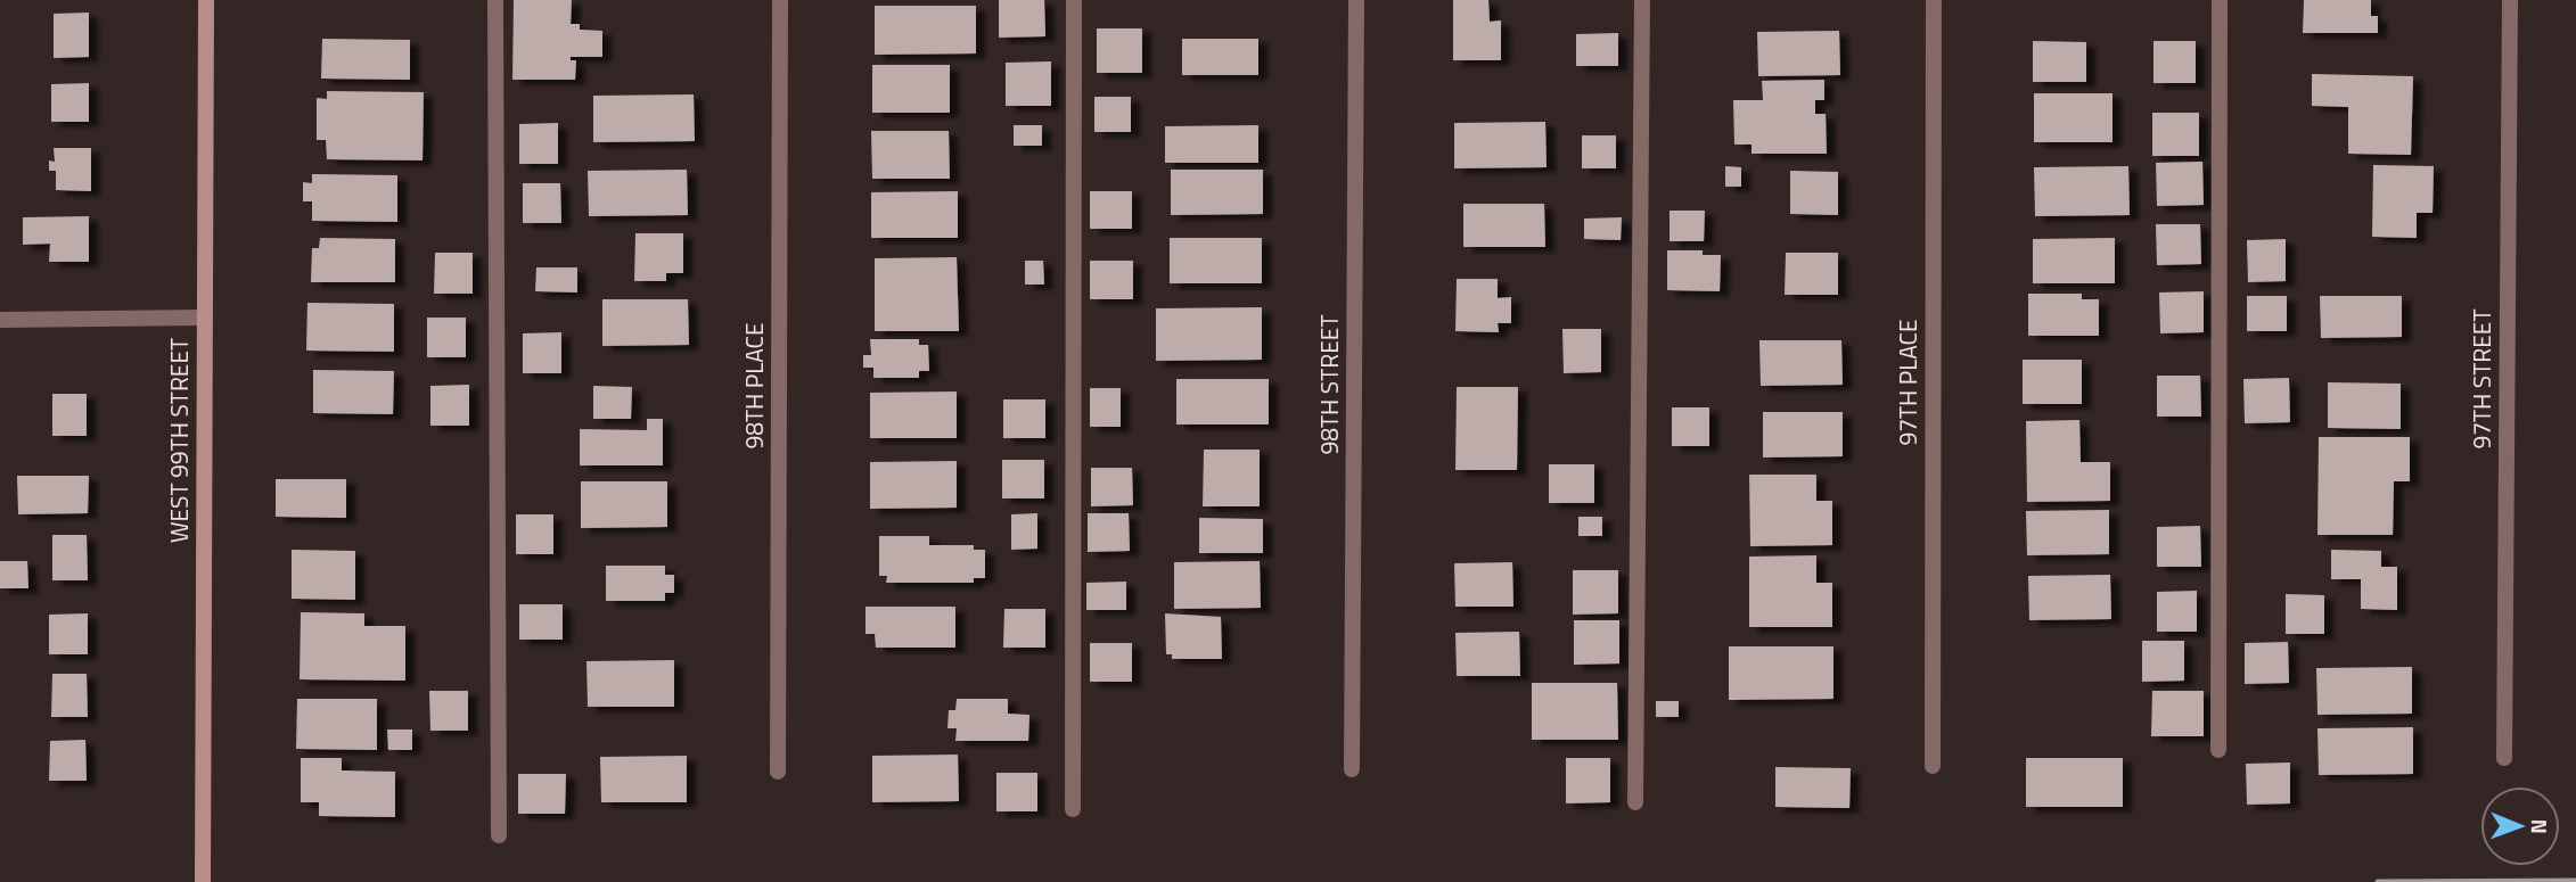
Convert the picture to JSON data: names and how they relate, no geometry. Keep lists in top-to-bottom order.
{
  "streets": {
    "street": [
      "97TH STREET",
      "97TH PLACE",
      "98TH STREET",
      "98TH PLACE",
      "WEST 99TH STREET"
    ]
  },
  "north": "right"
}
